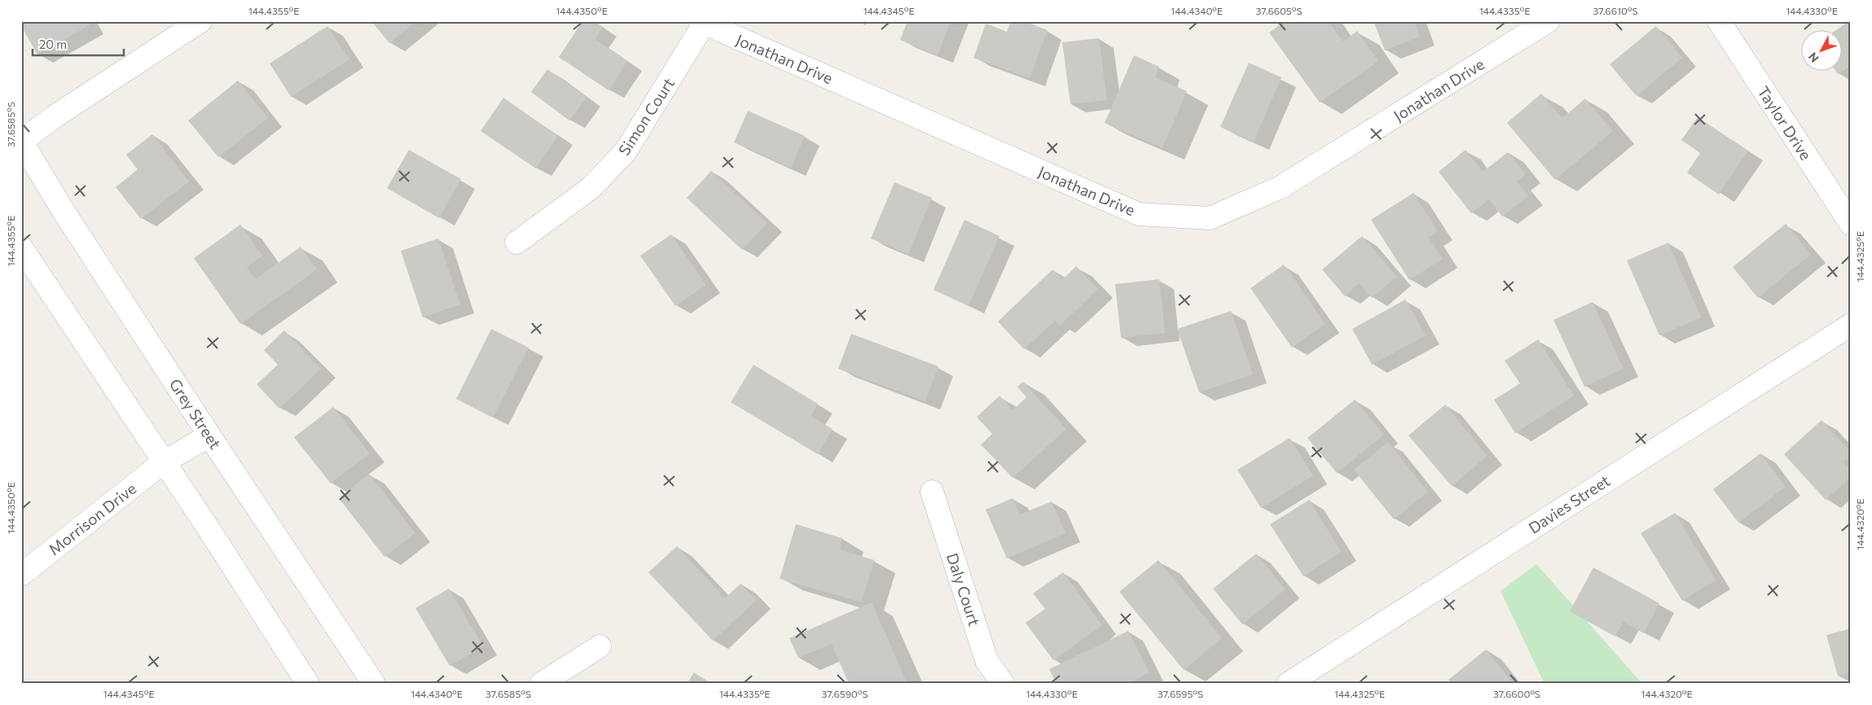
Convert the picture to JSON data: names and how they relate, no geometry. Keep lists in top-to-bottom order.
{
  "streets": {
    "street": [
      "Jonathan Drive",
      "Simon Court",
      "Taylor Drive",
      "Grey Street",
      "Davies Street",
      "Morrison Drive",
      "Daly Court"
    ]
  },
  "crossings": [
    ["Jonathan Drive", "Simon Court"],
    ["Grey Street", "Morrison Drive"]
  ],
  "scale_bar": "20 m",
  "north": "bottom left",
  "coordinates": [
    "144.4355°E",
    "144.4350°E",
    "144.4345°E",
    "144.4340°E",
    "37.6605°S",
    "144.4335°E",
    "37.6610°S",
    "144.4330°E",
    "37.6585°S",
    "144.4325°E",
    "144.4320°E",
    "37.6590°S",
    "37.6595°S",
    "37.6600°S"
  ]
}
